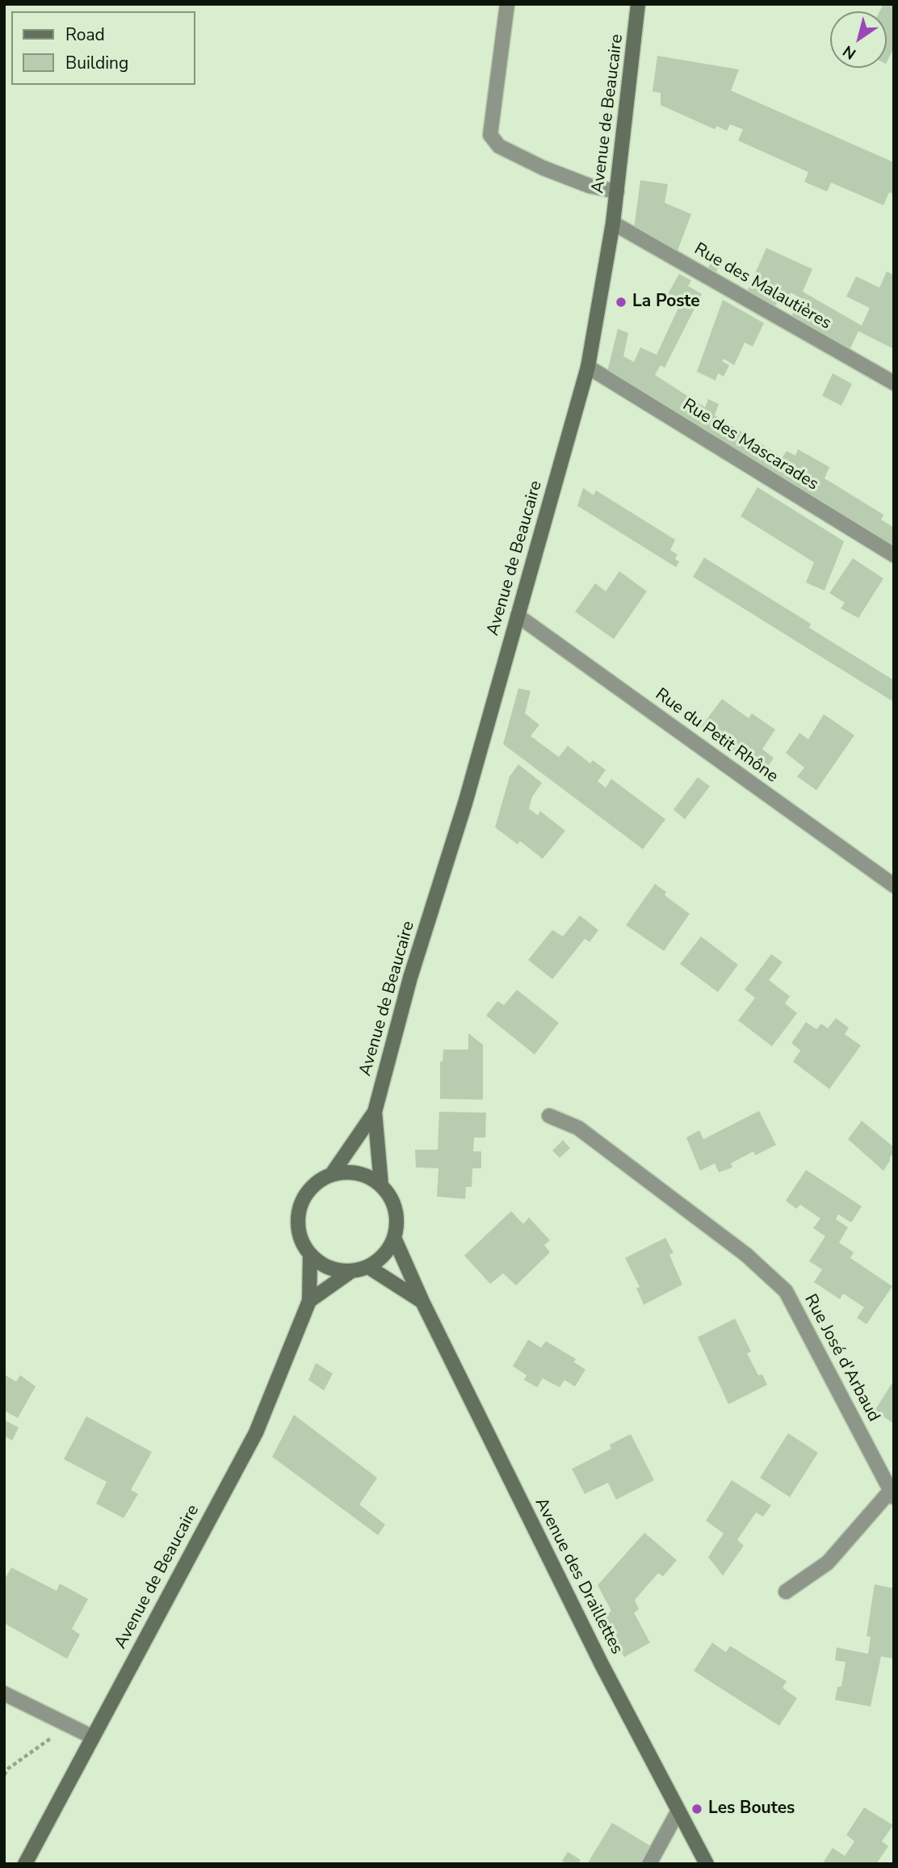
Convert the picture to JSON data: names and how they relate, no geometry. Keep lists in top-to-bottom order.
{
  "streets": {
    "street": [
      "Avenue de Beaucaire",
      "Rue des Malautières",
      "Rue des Mascarades",
      "Rue du Petit Rhône",
      "Rue José d'Arbaud",
      "Avenue des Draillettes"
    ]
  },
  "crossings": [
    ["Avenue de Beaucaire", "Rue des Malautières"],
    ["Avenue de Beaucaire", "Rue des Mascarades"],
    ["Avenue de Beaucaire", "Rue du Petit Rhône"],
    ["Avenue de Beaucaire", "Avenue des Draillettes"]
  ],
  "places": ["La Poste", "Les Boutes"],
  "legend": ["Road", "Building"],
  "north": "bottom left"
}
